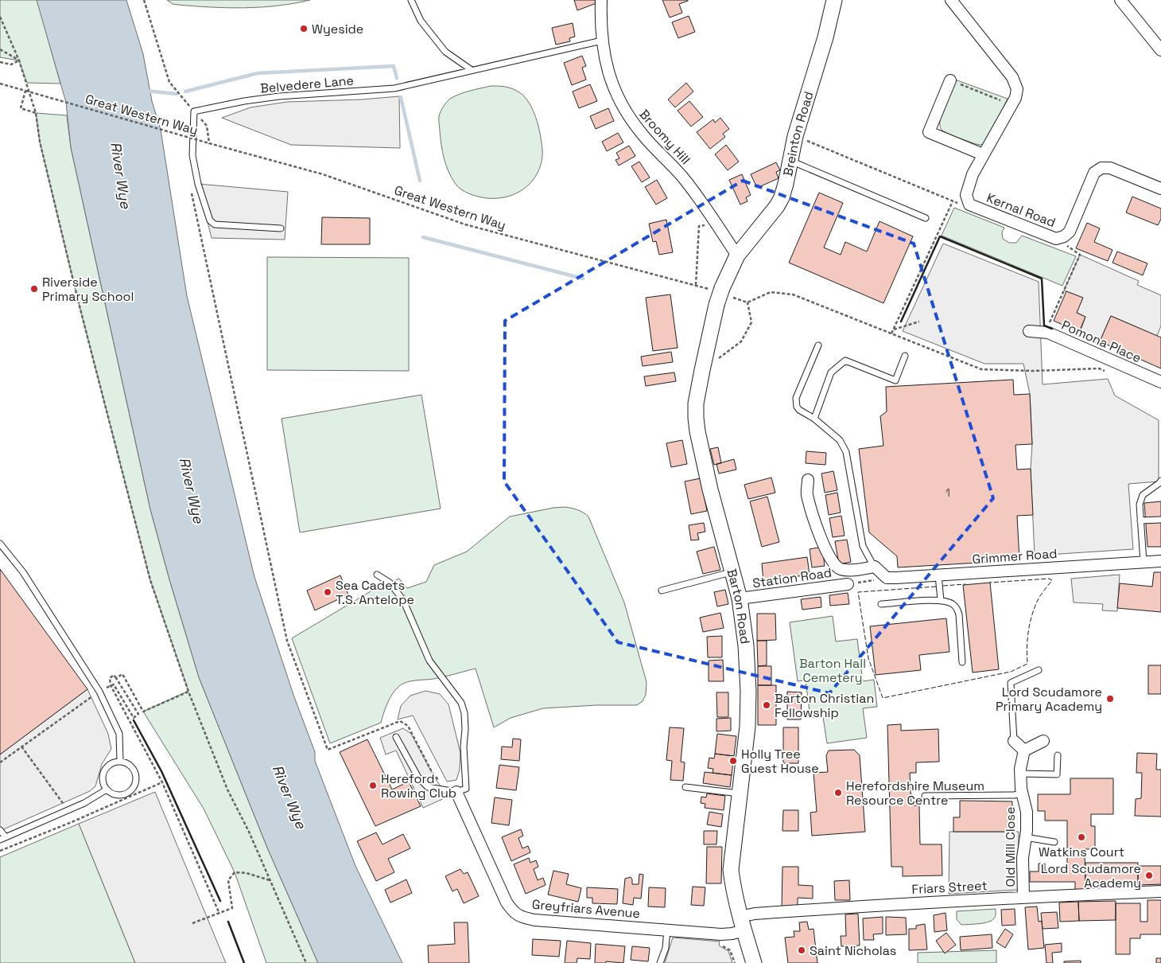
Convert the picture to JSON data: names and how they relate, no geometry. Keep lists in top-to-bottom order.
{
  "streets": {
    "street": [
      "Breinton Road",
      "Broomy Hill",
      "Kernal Road",
      "Pomona Place",
      "Grimmer Road",
      "Station Road",
      "Barton Road",
      "Old Mill Close",
      "Friars Street",
      "Greyfriars Avenue"
    ],
    "lane": ["Belvedere Lane"],
    "path": ["Great Western Way"]
  },
  "crossings": [
    ["Belvedere Lane", "Broomy Hill"],
    ["Great Western Way", "Barton Road"],
    ["Breinton Road", "Broomy Hill"],
    ["Breinton Road", "Barton Road"],
    ["Broomy Hill", "Barton Road"],
    ["Station Road", "Barton Road"],
    ["Barton Road", "Friars Street"],
    ["Barton Road", "Greyfriars Avenue"],
    ["Old Mill Close", "Friars Street"],
    ["Friars Street", "Greyfriars Avenue"]
  ],
  "water": ["River Wye"],
  "parks": ["Barton Hall Cemetery"],
  "places": [
    "Wyeside",
    "Riverside Primary School",
    "Sea Cadets T.S. Antelope",
    "Lord Scudamore Primary Academy",
    "Barton Christian Fellowship",
    "Holly Tree Guest House",
    "Hereford Rowing Club",
    "Herefordshire Museum Resource Centre",
    "Watkins Court",
    "Lord Scudamore Academy",
    "Saint Nicholas"
  ],
  "house_numbers": ["1"]
}
